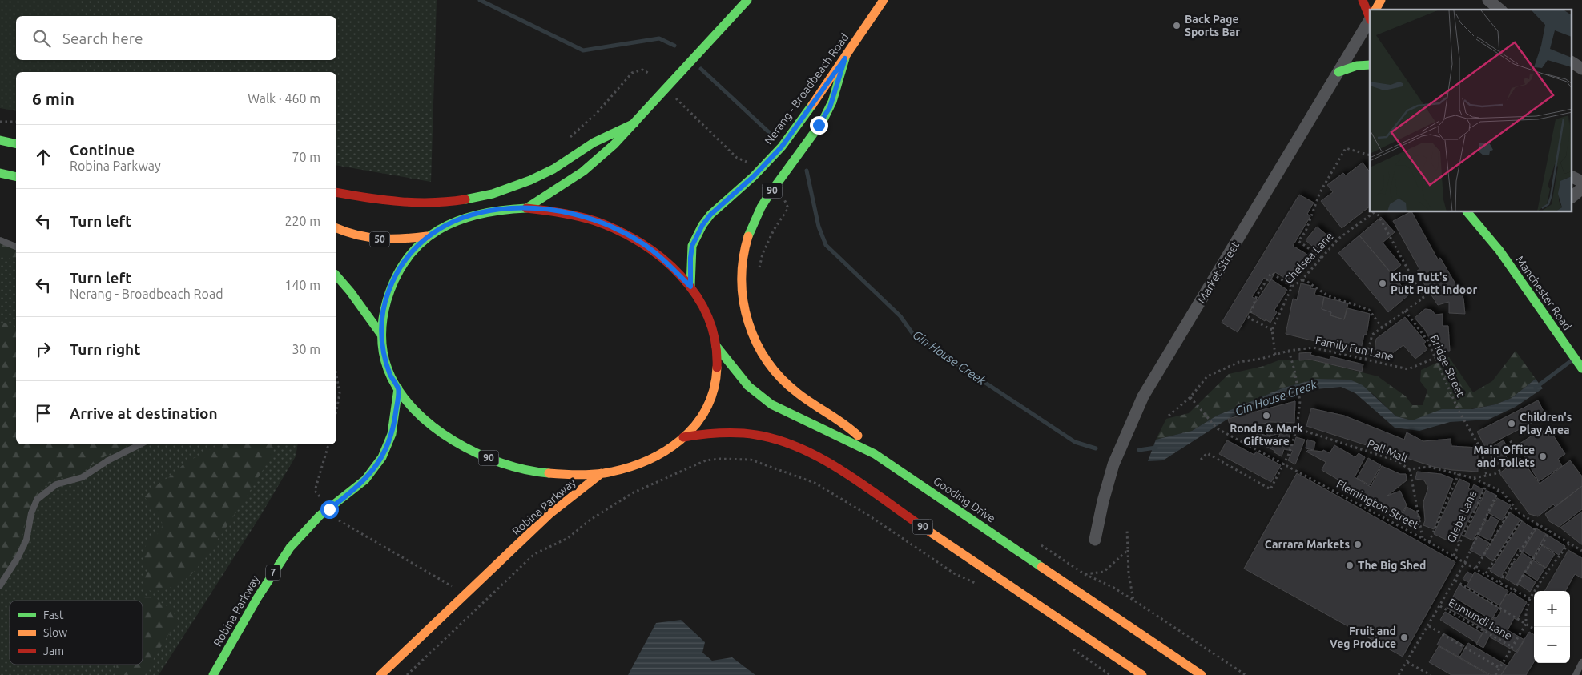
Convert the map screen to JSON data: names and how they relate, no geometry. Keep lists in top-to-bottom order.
{
  "streets": {
    "main road": [
      "Nerang - Broadbeach Road",
      "90",
      "50",
      "Manchester Road",
      "Gooding Drive",
      "Robina Parkway",
      "7"
    ],
    "street": ["Market Street"],
    "path": [
      "Chelsea Lane",
      "Family Fun Lane",
      "Bridge Street",
      "Pall Mall",
      "Flemington Street",
      "Glebe Lane",
      "Eumundi Lane"
    ]
  },
  "crossings": [
    ["Nerang - Broadbeach Road", "90"],
    ["90", "50"],
    ["90", "Gooding Drive"],
    ["90", "Robina Parkway"],
    ["Family Fun Lane", "Bridge Street"],
    ["Family Fun Lane", "Flemington Street"],
    ["Pall Mall", "Glebe Lane"],
    ["Flemington Street", "Glebe Lane"]
  ],
  "water": ["Gin House Creek"],
  "places": [
    "Back Page Sports Bar",
    "King Tutt's Putt Putt Indoor",
    "Ronda & Mark Giftware",
    "Children's Play Area",
    "Main Office and Toilets",
    "Carrara Markets",
    "The Big Shed",
    "Fruit and Veg Produce"
  ],
  "legend": ["Fast", "Slow", "Jam"],
  "page": {
    "search": "Search here",
    "heading": ["6 min", "Walk · 460 m"],
    "list": [
      ["Continue", "Robina Parkway", "70 m"],
      ["Turn left", "220 m"],
      ["Turn left", "Nerang - Broadbeach Road", "140 m"],
      ["Turn right", "30 m"],
      "Arrive at destination"
    ],
    "map_buttons": ["+", "−"]
  }
}
